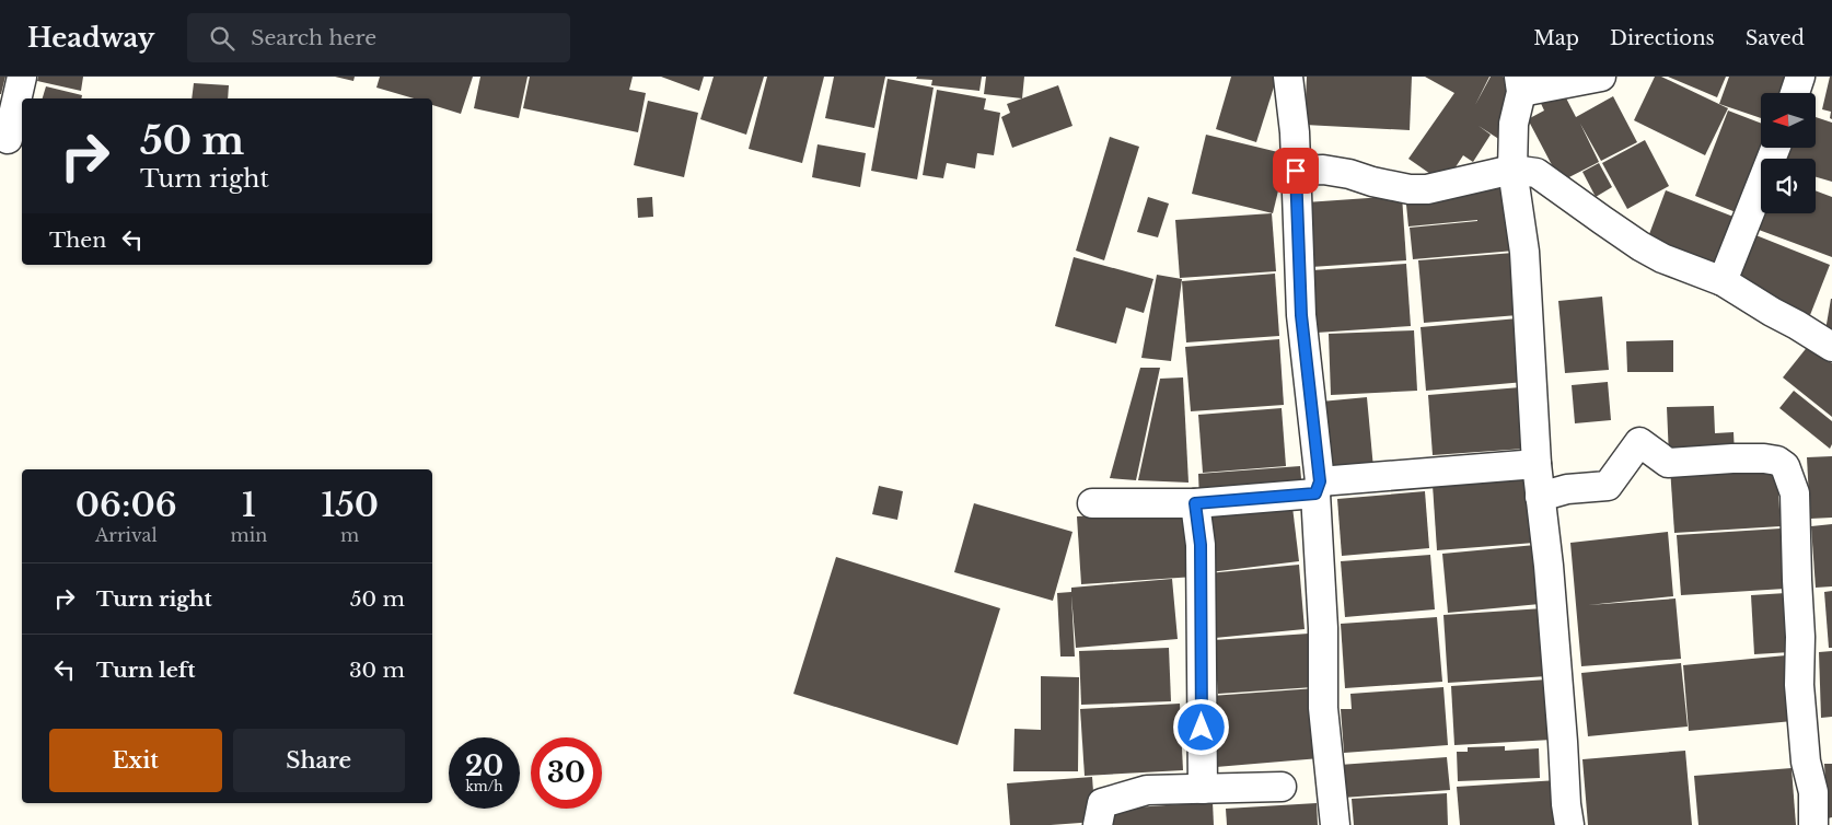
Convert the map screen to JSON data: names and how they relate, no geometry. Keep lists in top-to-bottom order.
{
  "north": "left",
  "page": {
    "header": "Headway",
    "search": "Search here",
    "nav": ["Map", "Directions", "Saved"],
    "turn": ["50 m", "Turn right"],
    "then": "Then",
    "eta": [
      "06:06",
      "Arrival",
      "1",
      "min",
      "150",
      "m"
    ],
    "list": [
      {
        "name": "Turn right",
        "value": "50 m"
      },
      {
        "name": "Turn left",
        "value": "30 m"
      }
    ],
    "buttons": ["Exit", "Share"],
    "speed": "20 km/h",
    "limit": "30"
  }
}
